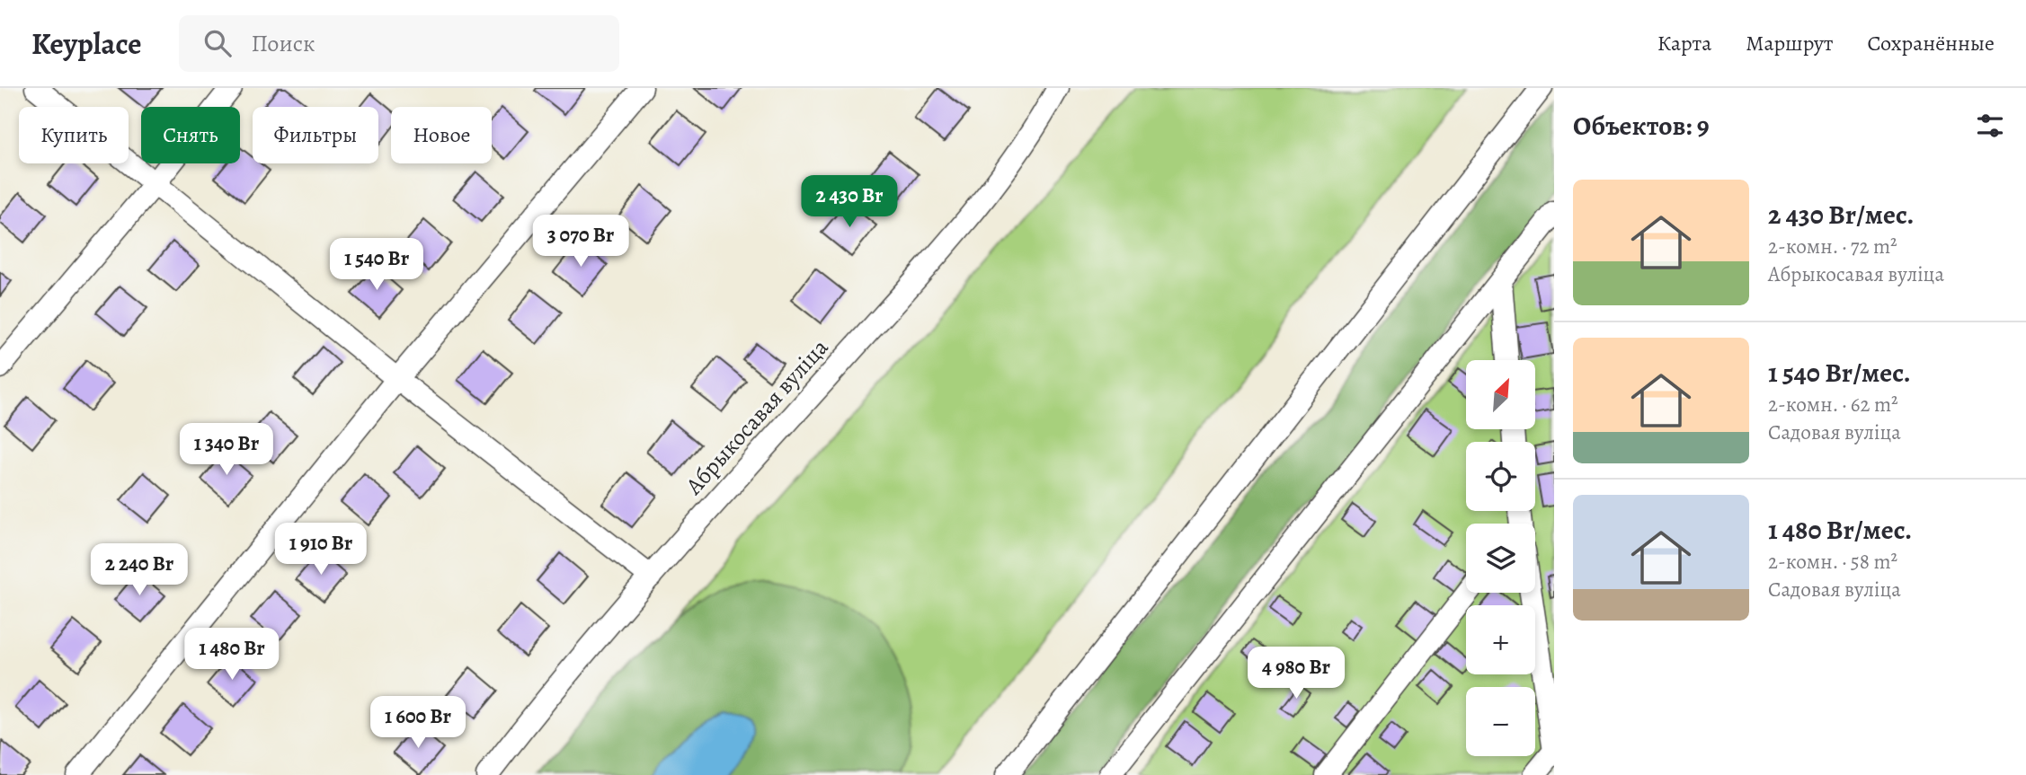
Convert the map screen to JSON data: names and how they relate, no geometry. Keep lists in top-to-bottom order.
{
  "streets": {
    "street": ["Абрыкосавая вуліца"]
  },
  "north": "top right",
  "page": {
    "header": "Keyplace",
    "search": "Поиск",
    "nav": ["Карта", "Маршрут", "Сохранённые"],
    "heading": "Объектов: 9",
    "chip": [
      "Купить",
      "Снять",
      "Фильтры",
      "Новое"
    ],
    "list": [
      {
        "name": "2 430 Br/мес.",
        "note": "2-комн. · 72 m² · Абрыкосавая вуліца"
      },
      {
        "name": "1 540 Br/мес.",
        "note": "2-комн. · 62 m² · Садовая вуліца"
      },
      {
        "name": "1 480 Br/мес.",
        "note": "2-комн. · 58 m² · Садовая вуліца"
      }
    ],
    "price": [
      "2 430 Br",
      "3 070 Br",
      "1 540 Br",
      "1 340 Br",
      "1 910 Br",
      "2 240 Br",
      "1 480 Br",
      "4 980 Br",
      "1 600 Br"
    ],
    "map_buttons": ["+", "−"]
  }
}
